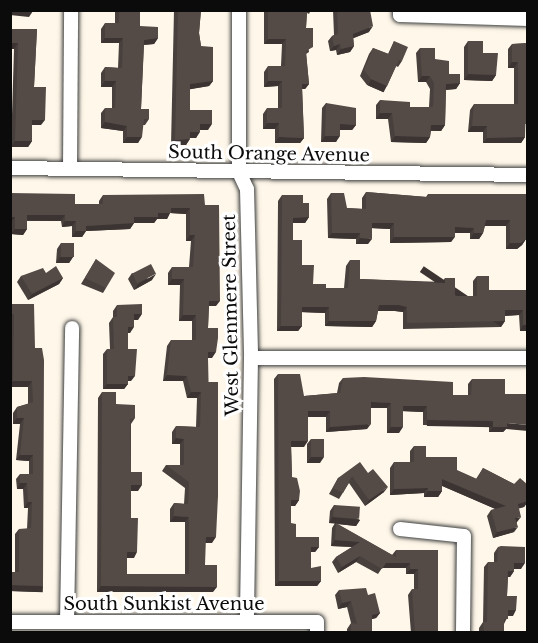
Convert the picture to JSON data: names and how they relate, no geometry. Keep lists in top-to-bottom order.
{
  "streets": {
    "street": ["South Orange Avenue", "West Glenmere Street", "South Sunkist Avenue"]
  },
  "crossings": [
    ["South Orange Avenue", "West Glenmere Street"],
    ["West Glenmere Street", "South Sunkist Avenue"]
  ]
}
